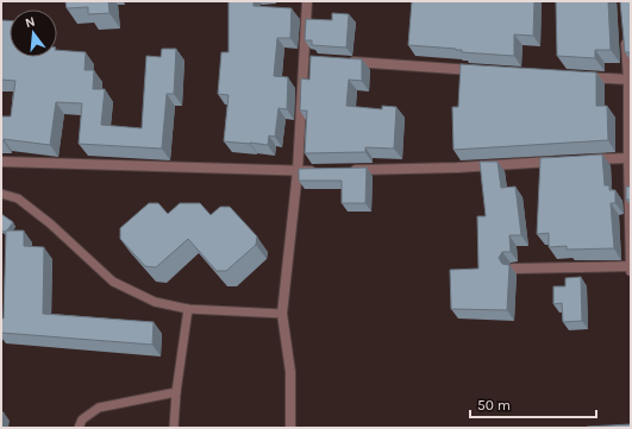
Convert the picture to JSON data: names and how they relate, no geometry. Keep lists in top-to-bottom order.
{
  "scale_bar": "50 m",
  "north": "top"
}
